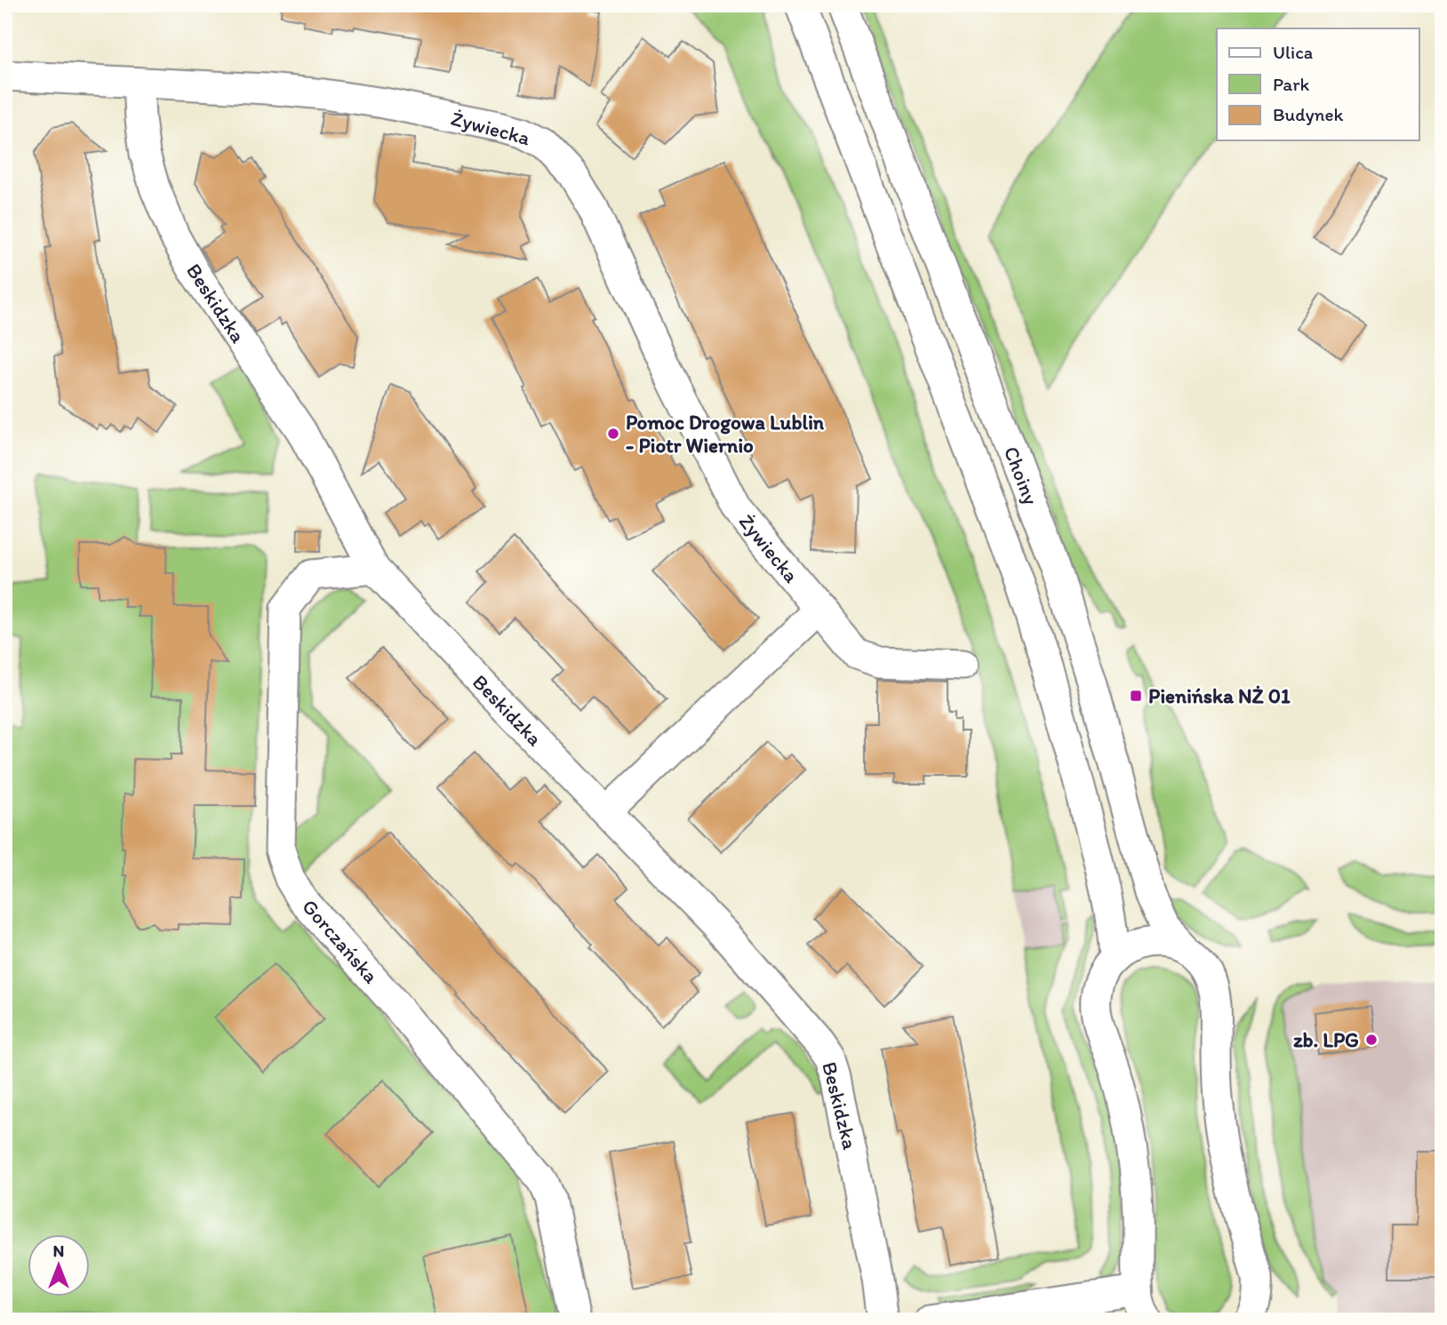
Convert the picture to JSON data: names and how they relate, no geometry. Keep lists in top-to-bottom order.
{
  "streets": {
    "street": [
      "Żywiecka",
      "Beskidzka",
      "Choiny",
      "Gorczańska"
    ]
  },
  "crossings": [
    ["Żywiecka", "Beskidzka"],
    ["Beskidzka", "Gorczańska"]
  ],
  "places": {
    "other": ["Pomoc Drogowa Lublin - Piotr Wiernio", "zb. LPG"],
    "transit": ["Pienińska NŻ 01"]
  },
  "legend": ["Ulica", "Park", "Budynek"],
  "north": "top"
}
